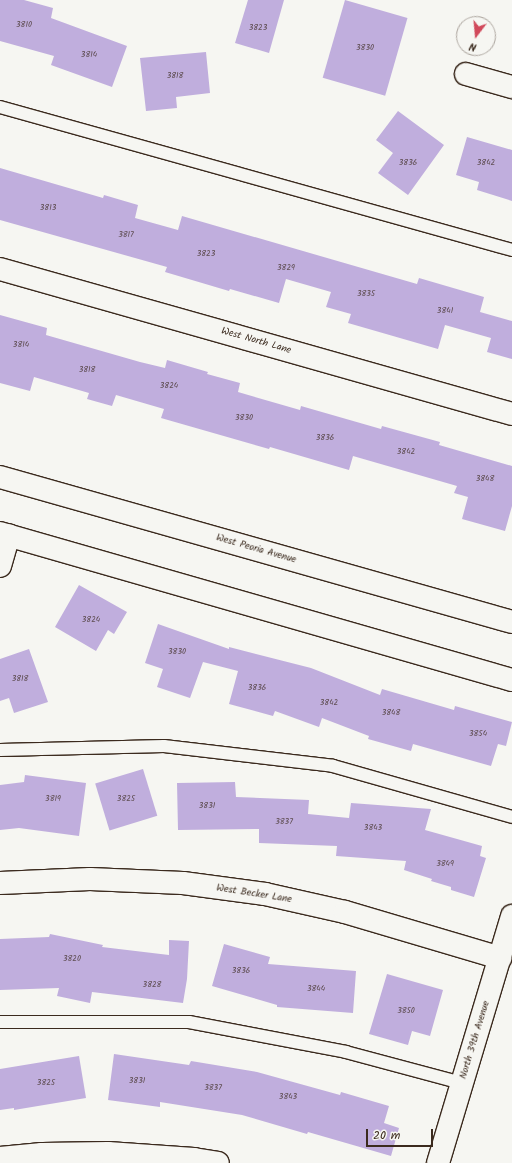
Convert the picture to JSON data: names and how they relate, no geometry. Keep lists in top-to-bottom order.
{
  "streets": {
    "street": [
      "West North Lane",
      "West Peoria Avenue",
      "West Becker Lane",
      "North 39th Avenue"
    ]
  },
  "crossings": [
    ["West Becker Lane", "North 39th Avenue"]
  ],
  "house_numbers": [
    "3810",
    "3823",
    "3830",
    "3814",
    "3818",
    "3836",
    "3842",
    "3813",
    "3817",
    "3823",
    "3829",
    "3835",
    "3841",
    "3814",
    "3818",
    "3824",
    "3830",
    "3836",
    "3842",
    "3848",
    "3824",
    "3830",
    "3818",
    "3836",
    "3842",
    "3848",
    "3854",
    "3819",
    "3825",
    "3831",
    "3837",
    "3843",
    "3849",
    "3820",
    "3836",
    "3828",
    "3844",
    "3850",
    "3831",
    "3825",
    "3837",
    "3843"
  ],
  "scale_bar": "20 m",
  "north": "bottom"
}
